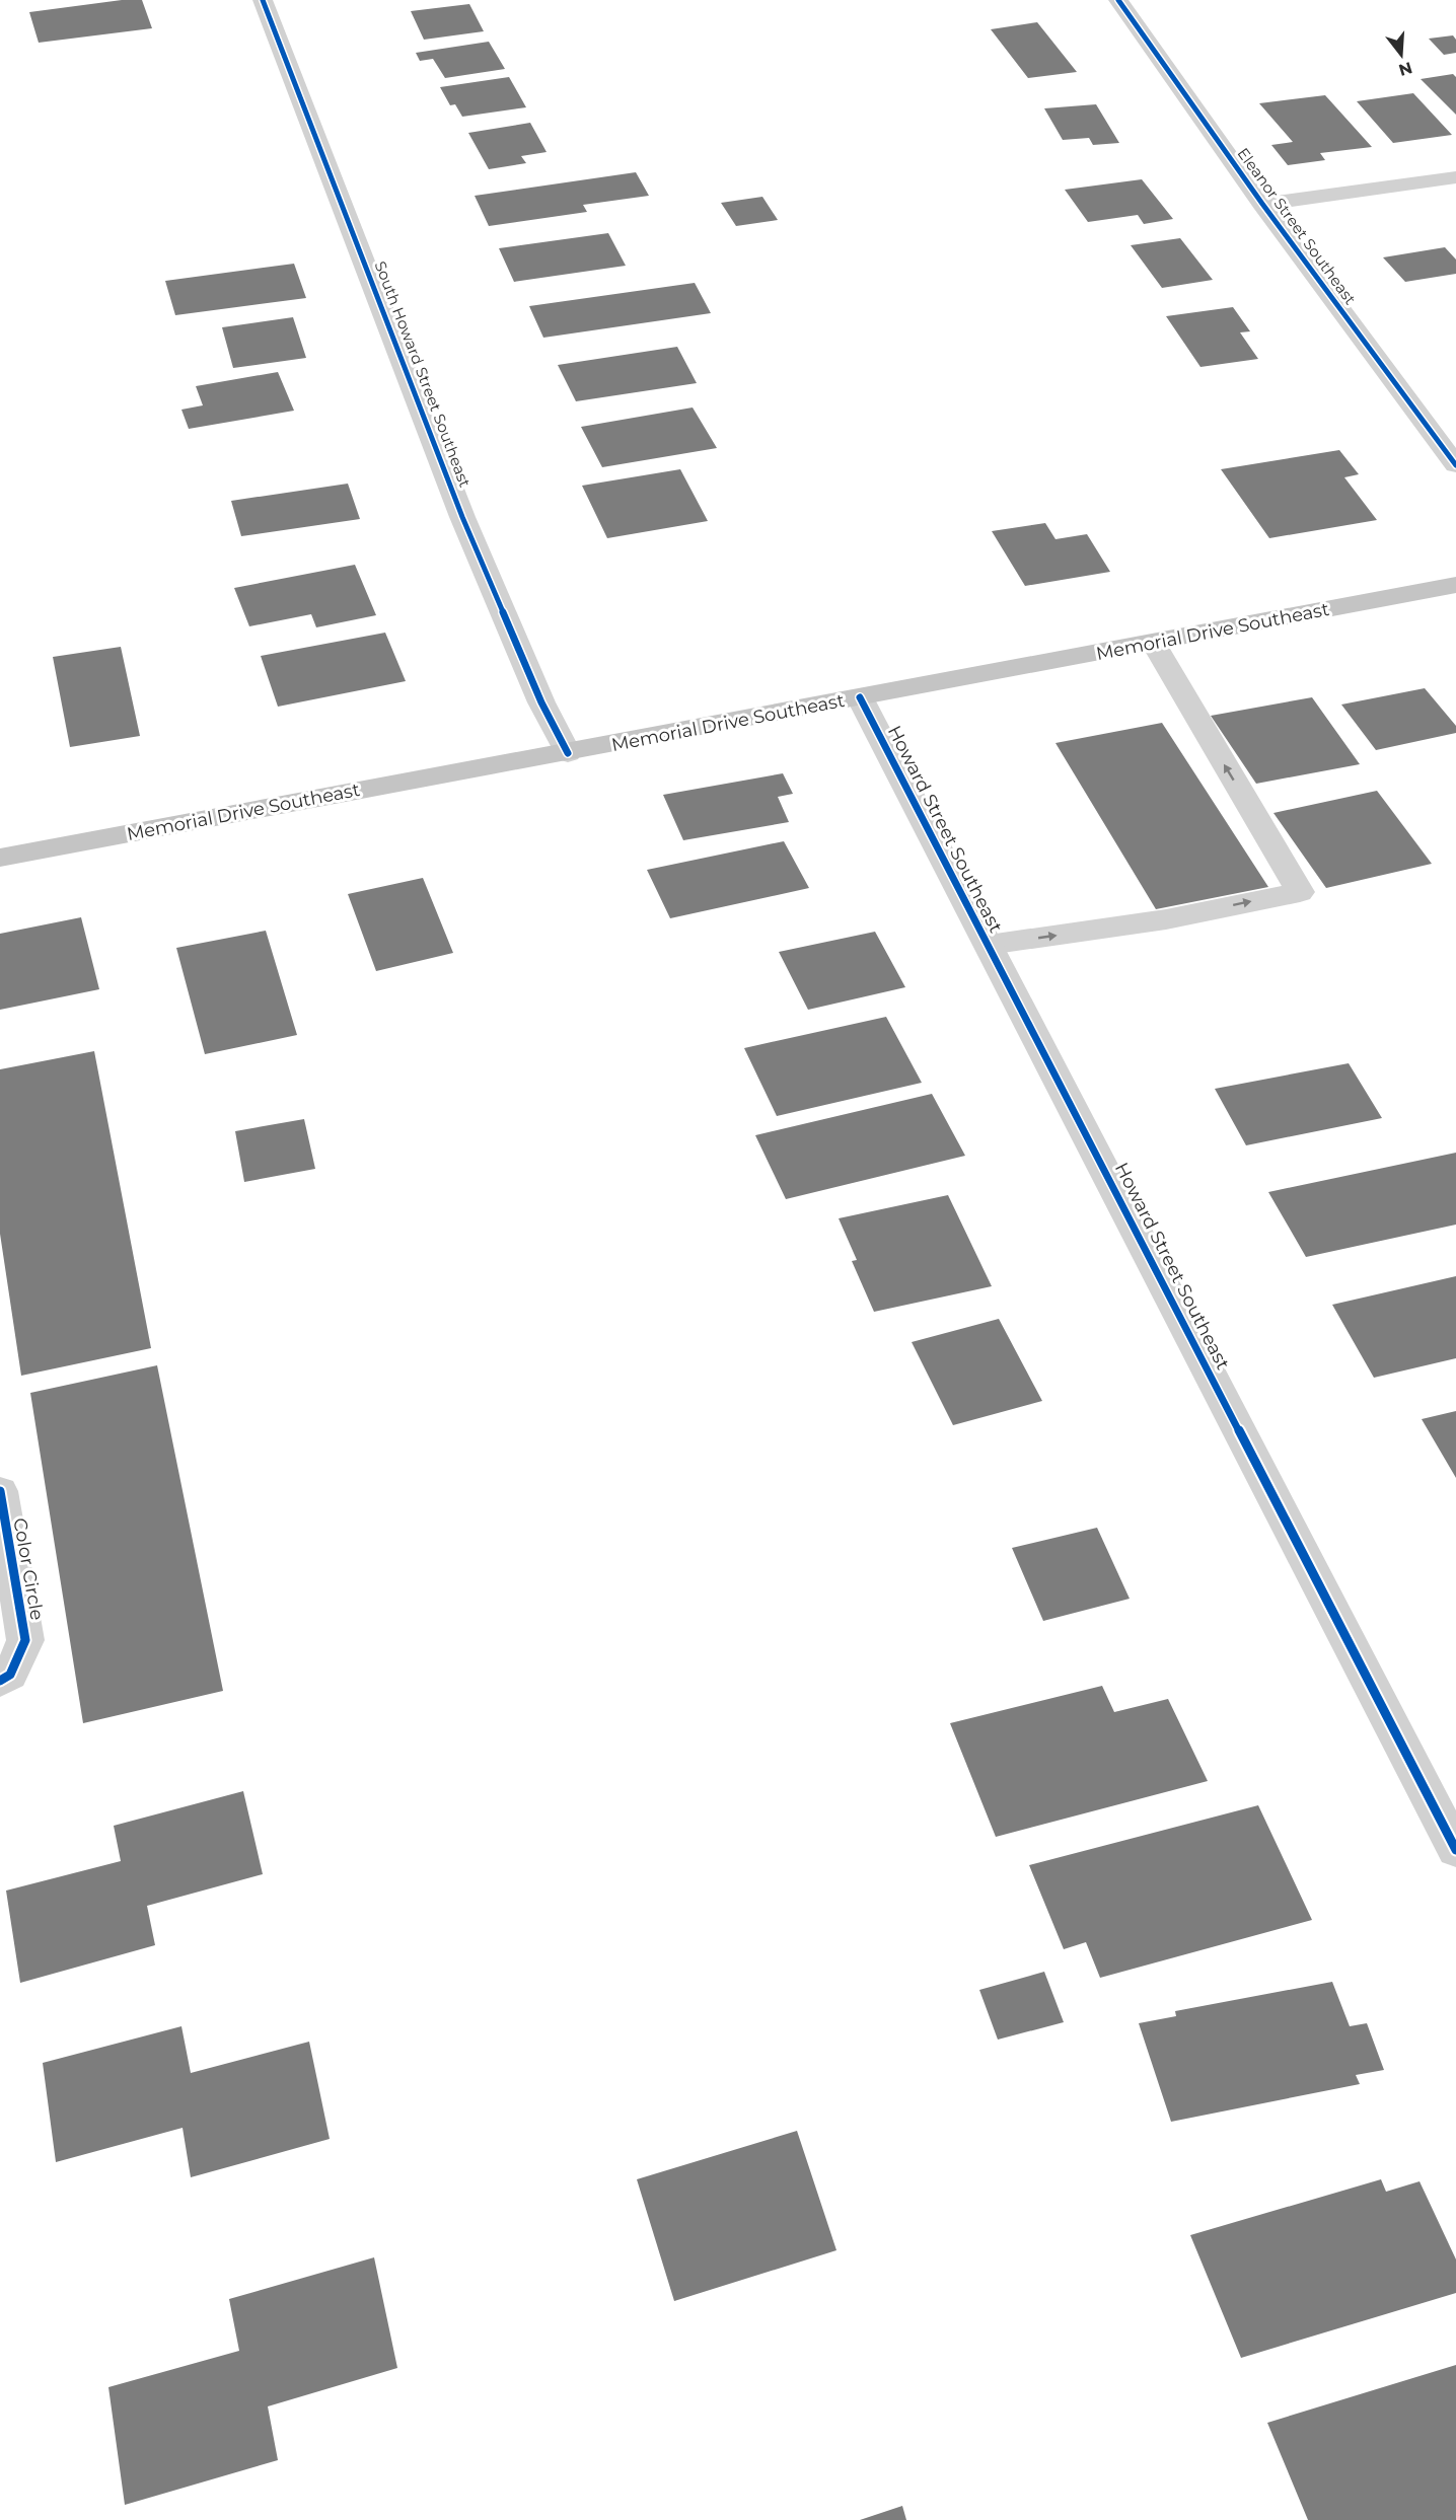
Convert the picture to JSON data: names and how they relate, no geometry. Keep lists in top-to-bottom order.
{
  "streets": {
    "main road": ["Memorial Drive Southeast"],
    "street": [
      "Eleanor Street Southeast",
      "South Howard Street Southeast",
      "Howard Street Southeast",
      "Color Circle"
    ]
  },
  "crossings": [
    ["South Howard Street Southeast", "Memorial Drive Southeast"],
    ["Memorial Drive Southeast", "Howard Street Southeast"]
  ],
  "north": "bottom"
}
